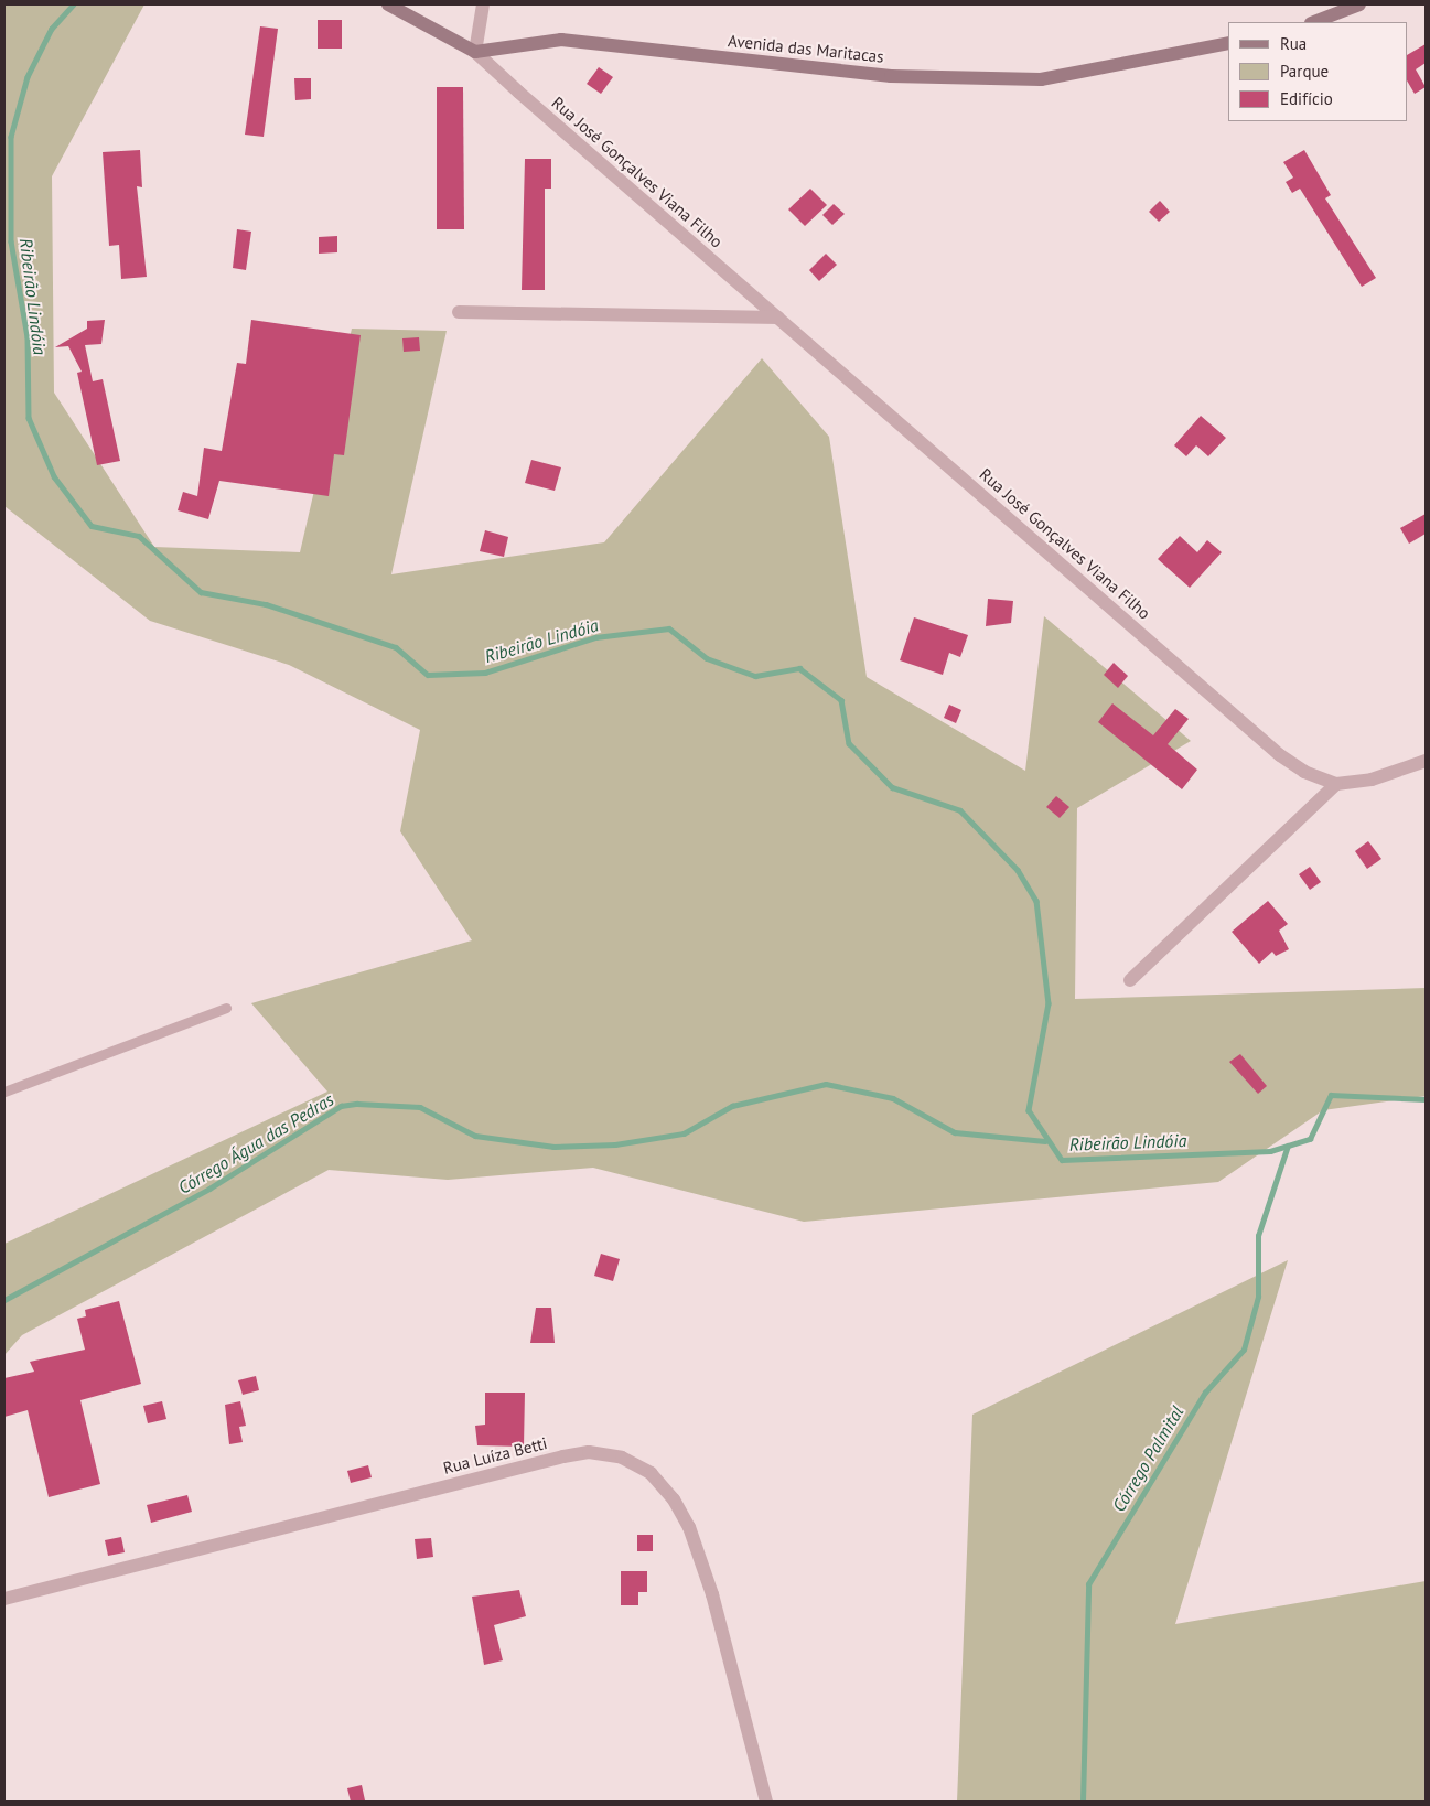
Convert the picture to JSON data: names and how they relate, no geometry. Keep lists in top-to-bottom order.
{
  "streets": {
    "street": ["Avenida das Maritacas", "Rua José Gonçalves Viana Filho", "Rua Luíza Betti"]
  },
  "crossings": [
    ["Avenida das Maritacas", "Rua José Gonçalves Viana Filho"]
  ],
  "water": ["Ribeirão Lindóia", "Córrego Água das Pedras", "Córrego Palmital"],
  "legend": ["Rua", "Parque", "Edifício"]
}
